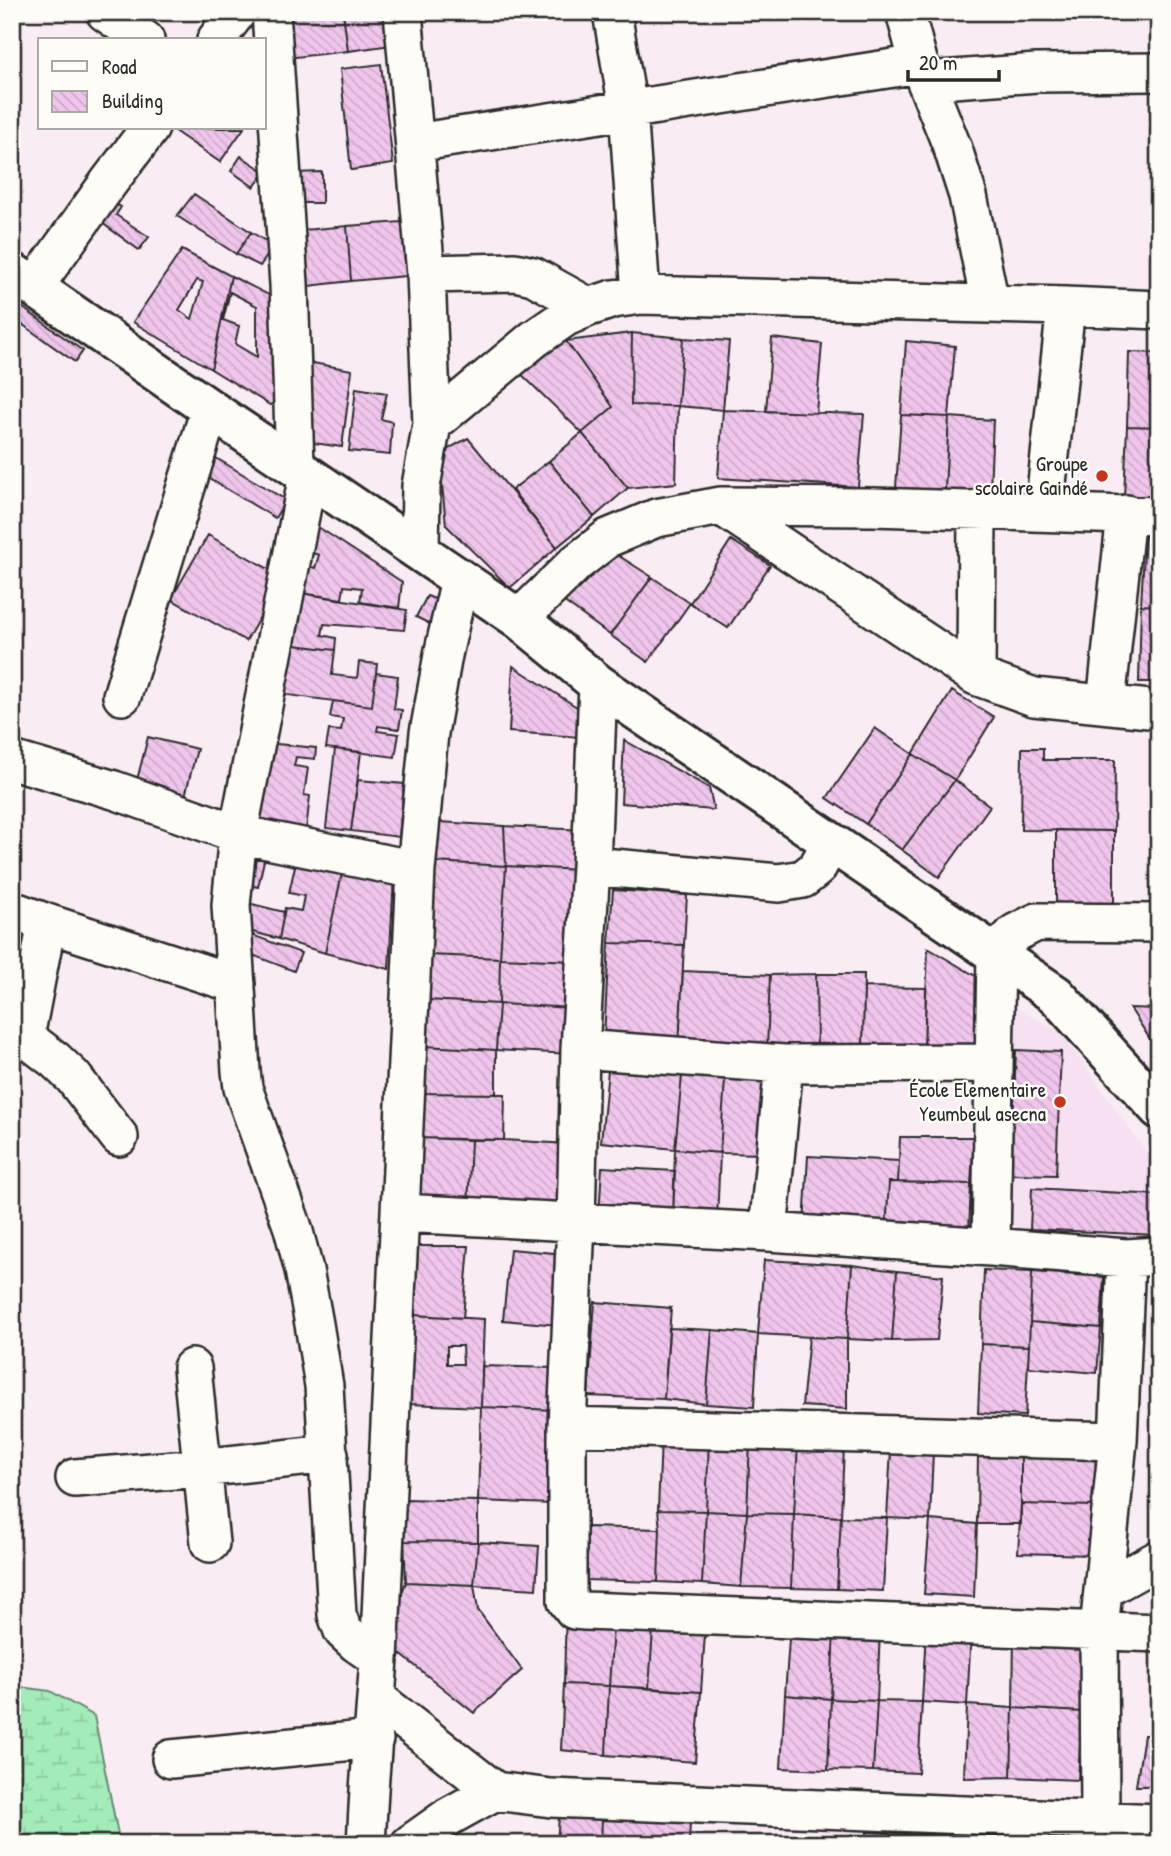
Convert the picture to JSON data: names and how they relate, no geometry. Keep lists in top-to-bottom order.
{
  "places": ["Groupe scolaire Gaindé", "École Elementaire Yeumbeul asecna"],
  "legend": ["Road", "Building"],
  "scale_bar": "20 m"
}
